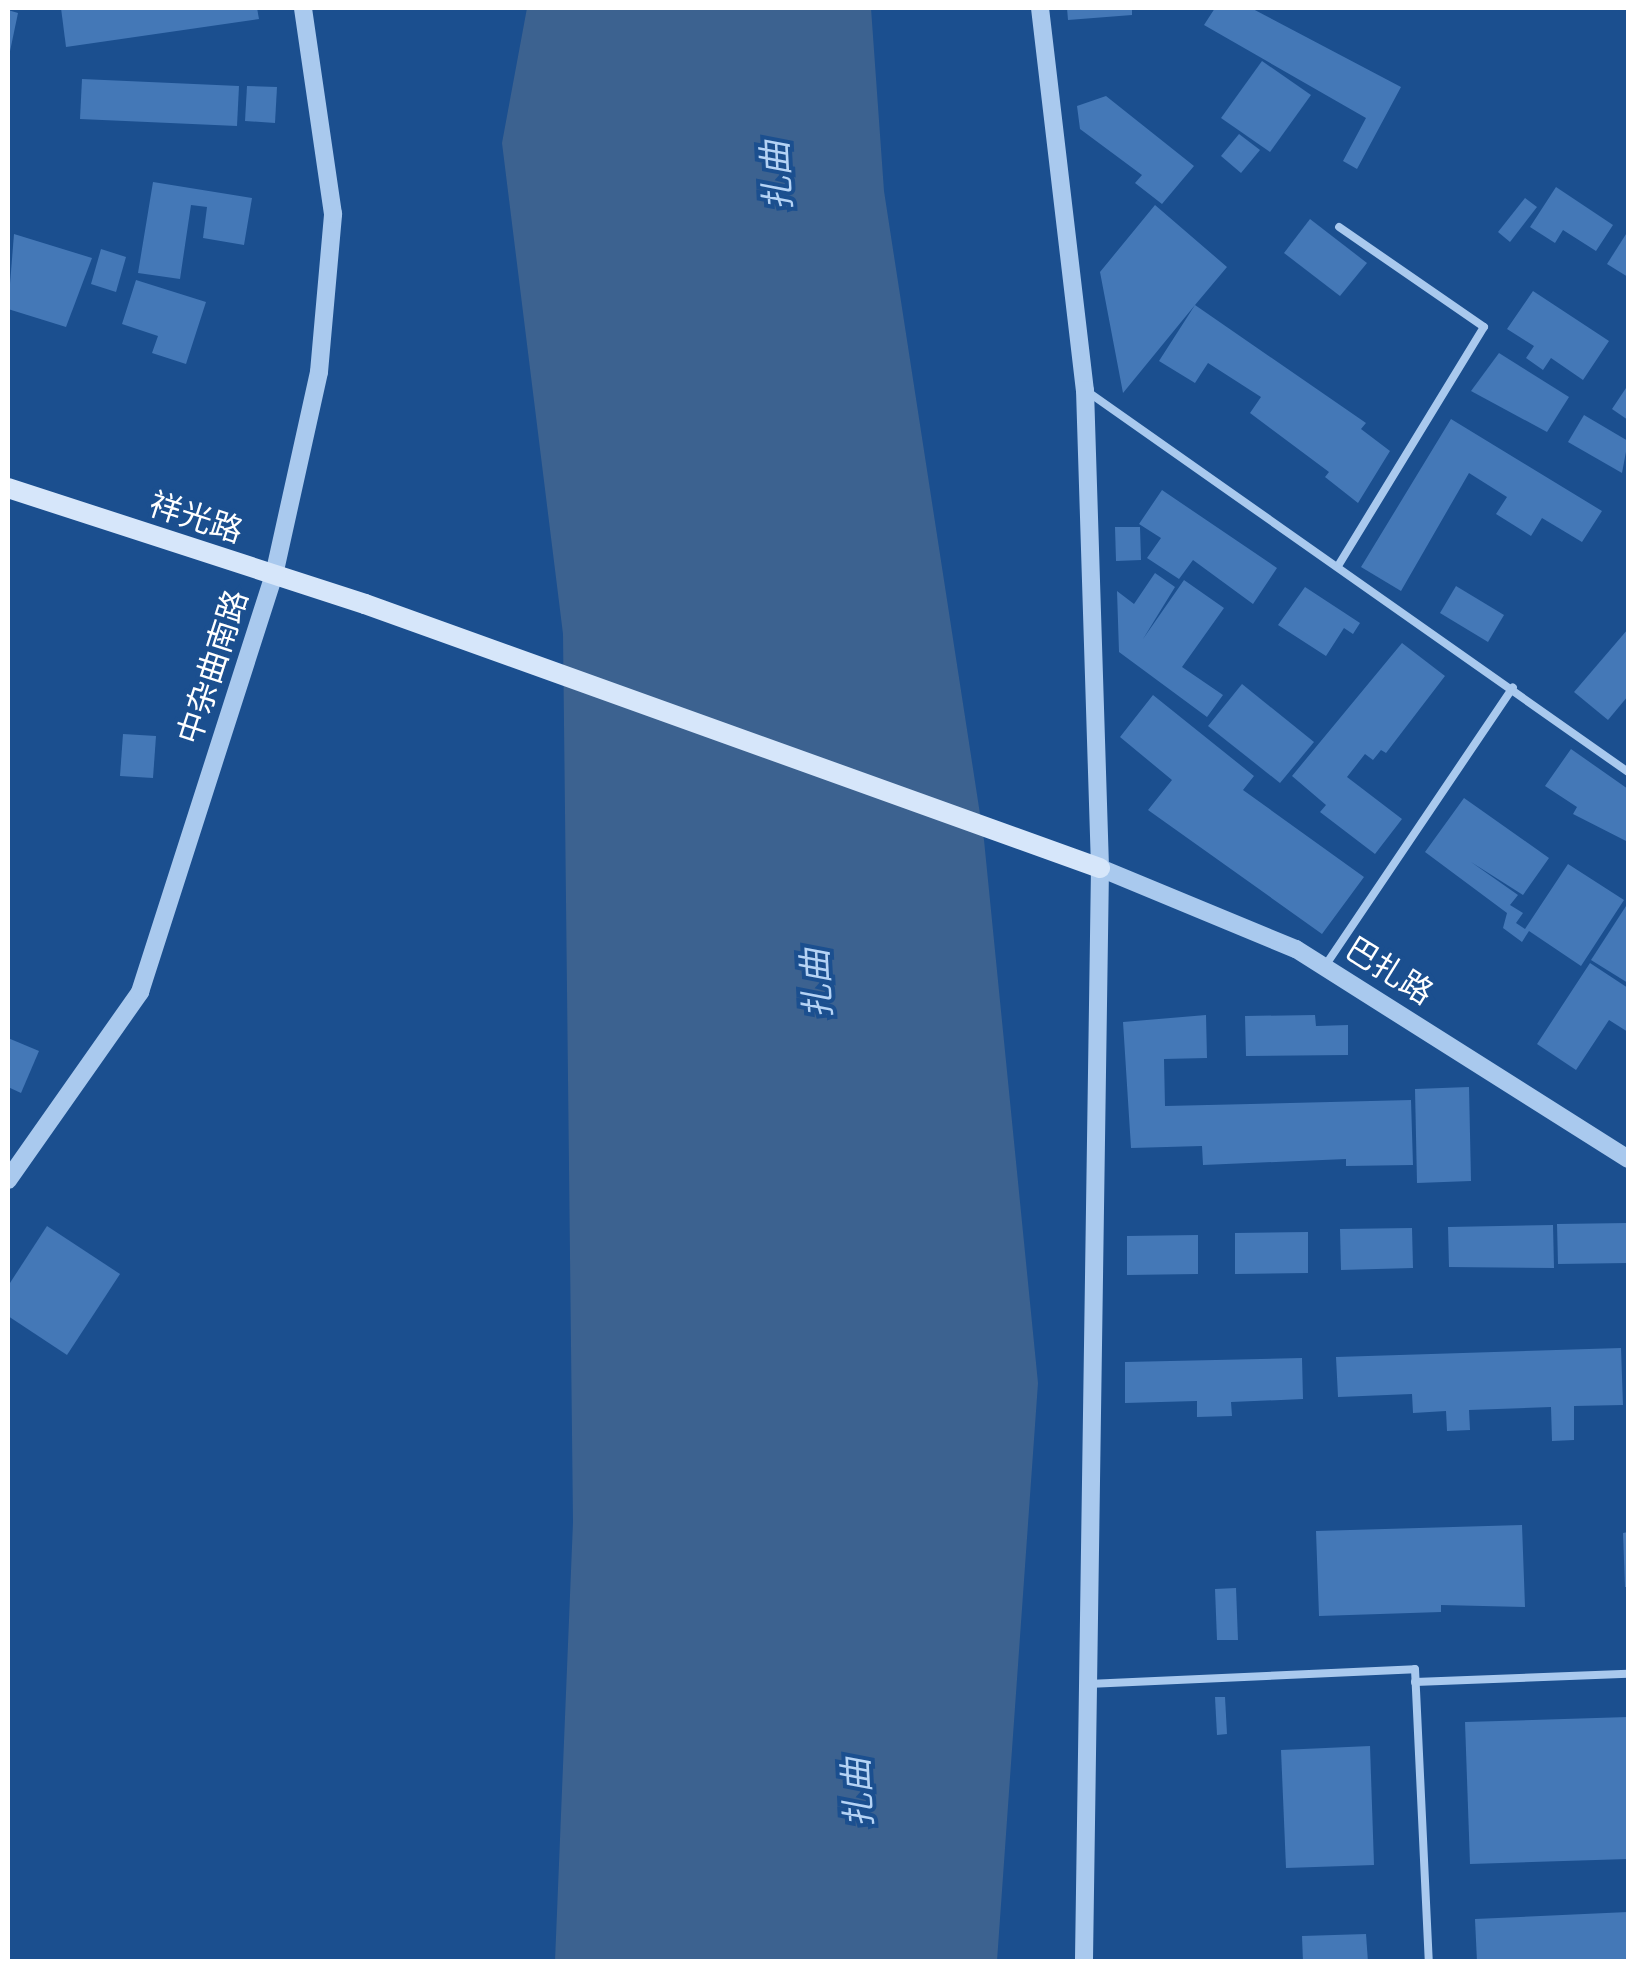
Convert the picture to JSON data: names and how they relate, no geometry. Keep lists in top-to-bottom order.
{
  "streets": {
    "main road": ["祥光路"],
    "street": ["中杂曲南路", "巴扎路"]
  },
  "crossings": [
    ["祥光路", "中杂曲南路"],
    ["祥光路", "巴扎路"]
  ],
  "water": ["扎曲"]
}
